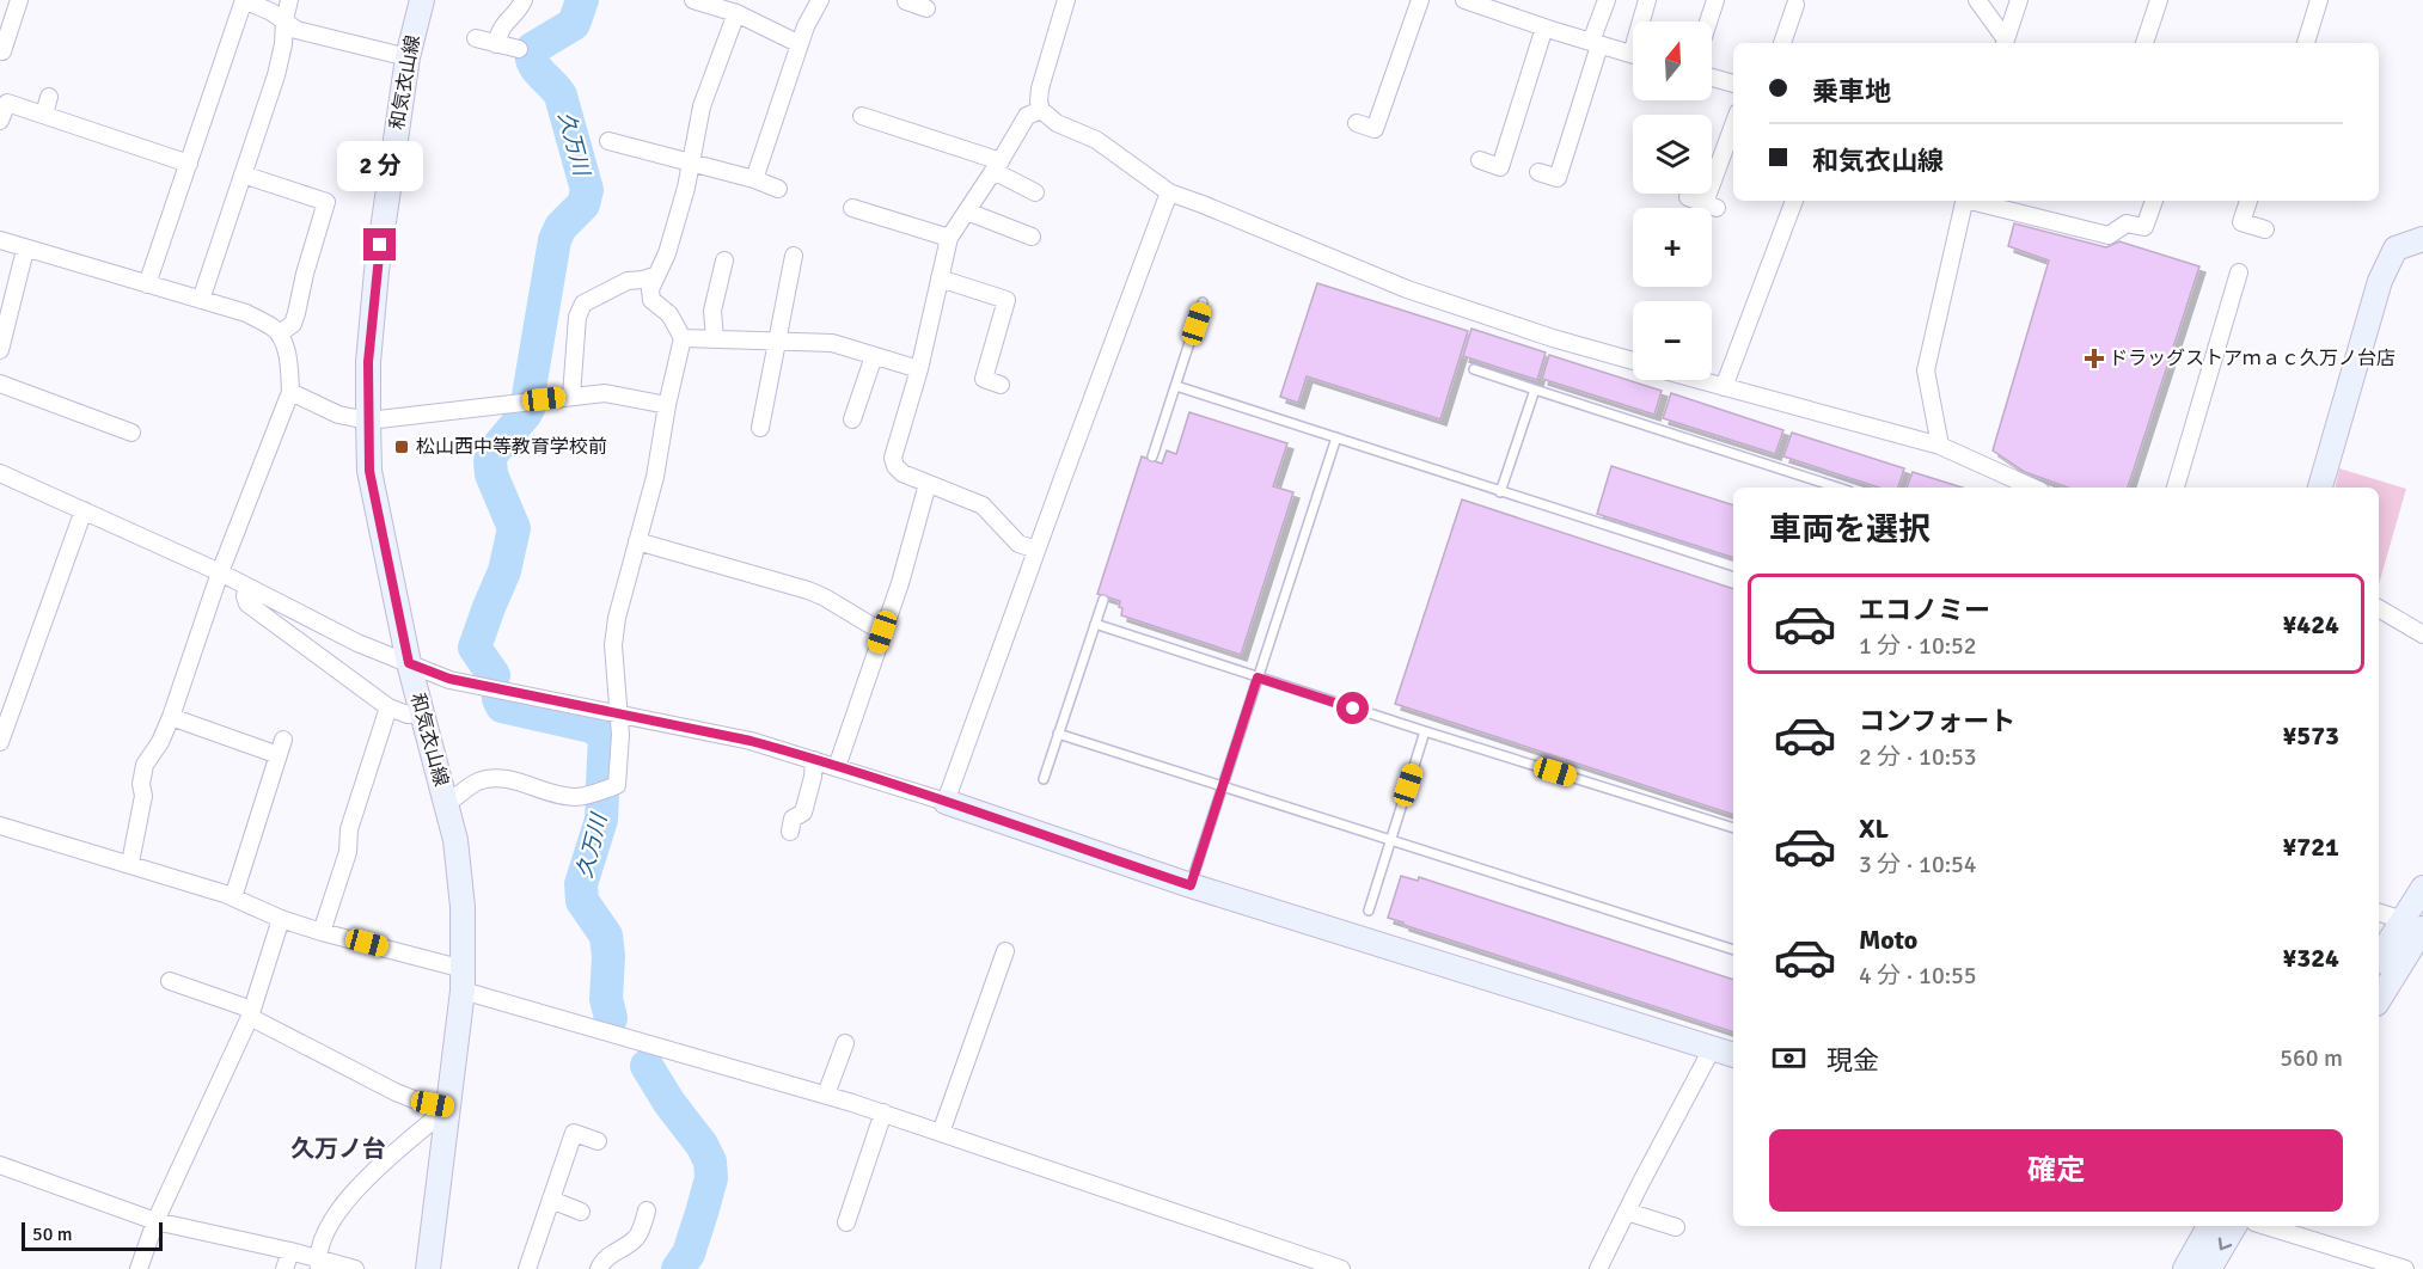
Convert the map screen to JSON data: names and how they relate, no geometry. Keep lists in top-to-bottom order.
{
  "streets": {
    "street": ["和気衣山線"]
  },
  "districts": ["久万ノ台"],
  "water": ["久万川"],
  "places": {
    "health": ["ドラッグストアｍａｃ久万ノ台店"],
    "transit": ["松山西中等教育学校前"]
  },
  "scale_bar": "50 m",
  "north": "top",
  "page": {
    "map_buttons": ["+", "−"],
    "banner": ["乗車地", "和気衣山線"],
    "bubble": "2 分",
    "heading": "車両を選択",
    "list": [
      {
        "name": "エコノミー",
        "note": "1 分 · 10:52",
        "value": "¥424"
      },
      {
        "name": "コンフォート",
        "note": "2 分 · 10:53",
        "value": "¥573"
      },
      {
        "name": "XL",
        "note": "3 分 · 10:54",
        "value": "¥721"
      },
      {
        "name": "Moto",
        "note": "4 分 · 10:55",
        "value": "¥324"
      }
    ],
    "pay": ["現金", "560 m"],
    "buttons": "確定",
    "scale": "50 m"
  }
}
